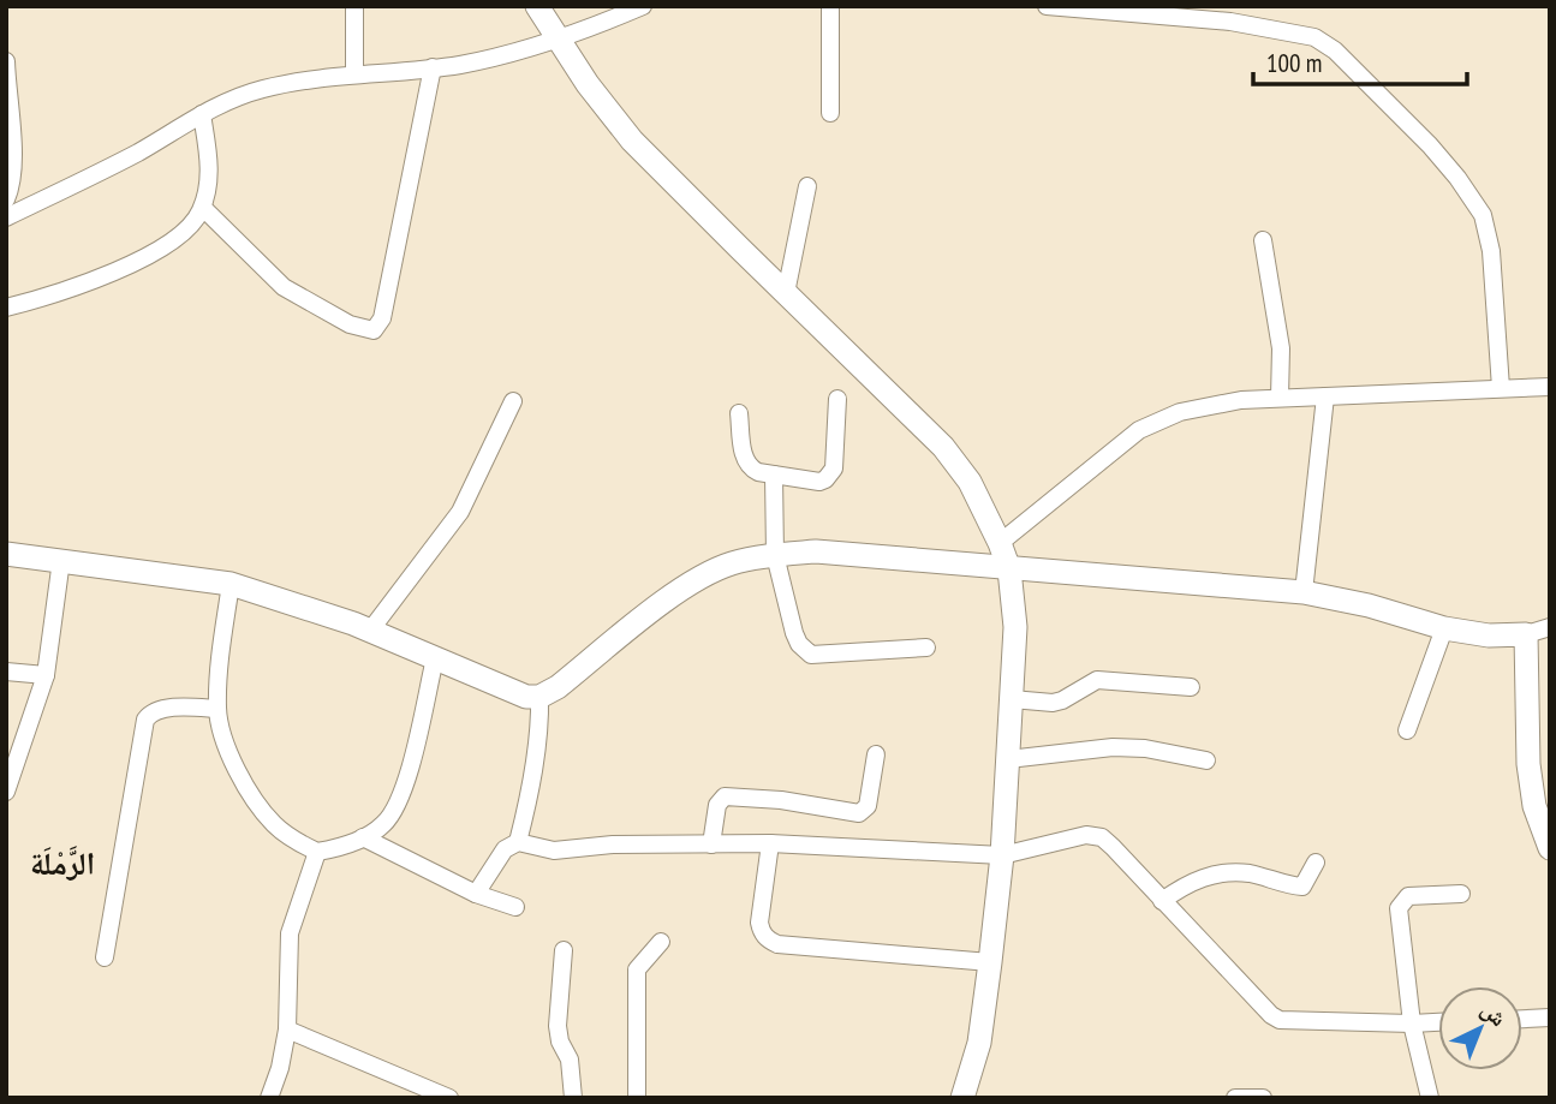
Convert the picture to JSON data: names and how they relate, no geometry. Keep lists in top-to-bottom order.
{
  "districts": ["الرَّمْلَة"],
  "scale_bar": "100 m",
  "north": "top right"
}
